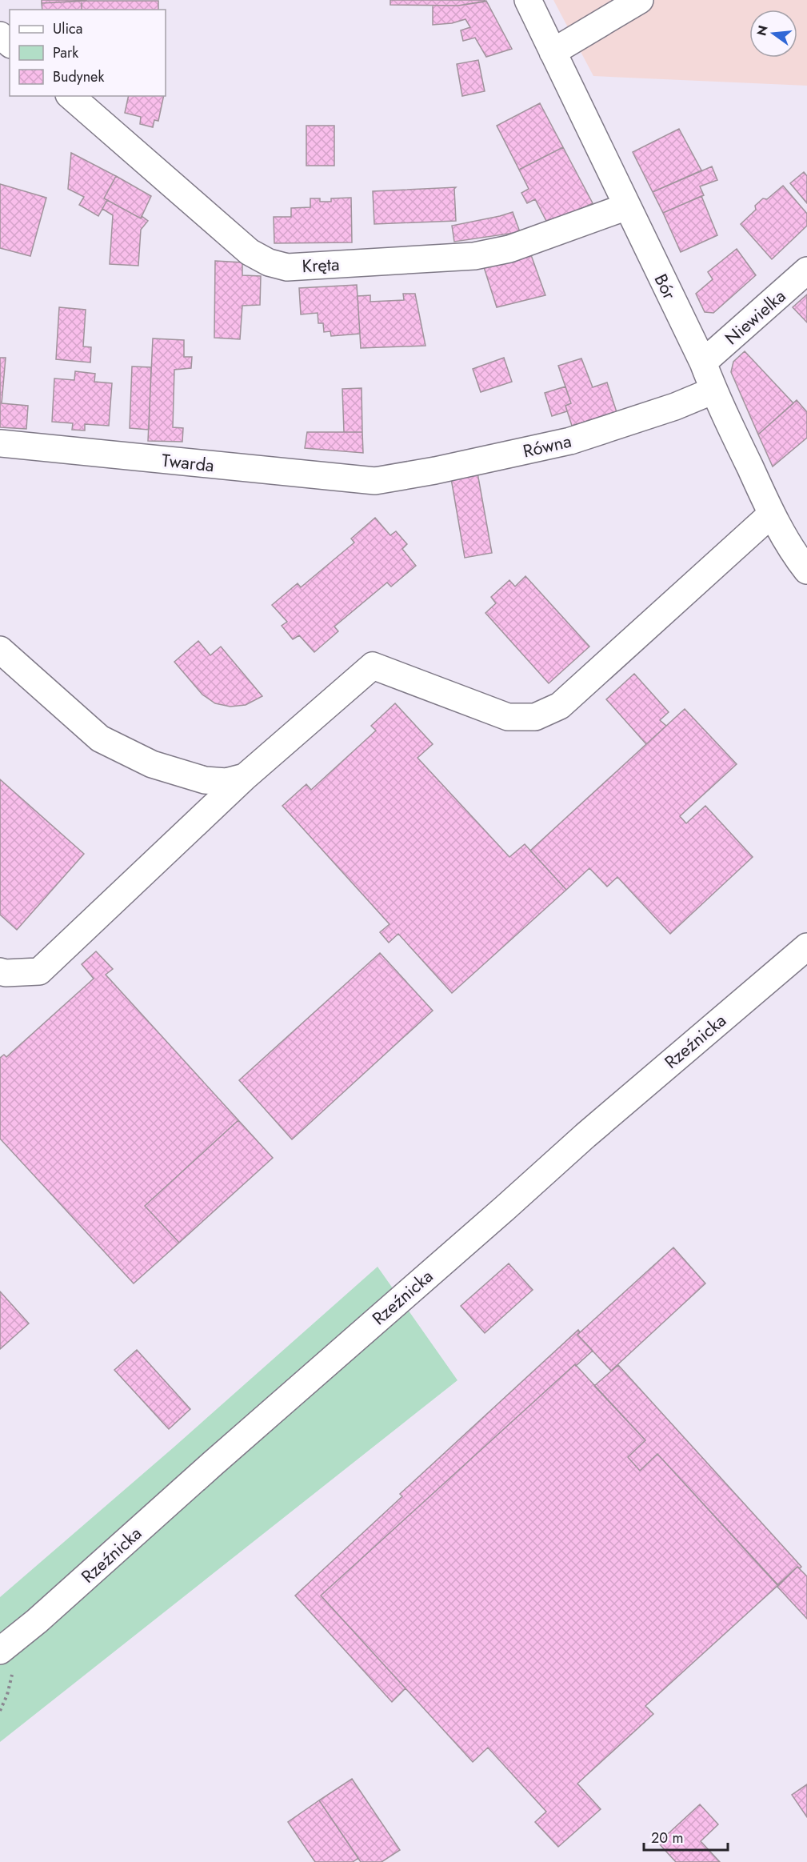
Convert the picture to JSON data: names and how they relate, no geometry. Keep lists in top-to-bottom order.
{
  "streets": {
    "street": [
      "Kręta",
      "Bór",
      "Niewielka",
      "Równa",
      "Twarda",
      "Rzeźnicka"
    ]
  },
  "crossings": [
    ["Kręta", "Bór"],
    ["Bór", "Niewielka"],
    ["Bór", "Równa"],
    ["Równa", "Twarda"]
  ],
  "legend": ["Ulica", "Park", "Budynek"],
  "scale_bar": "20 m",
  "north": "left"
}
